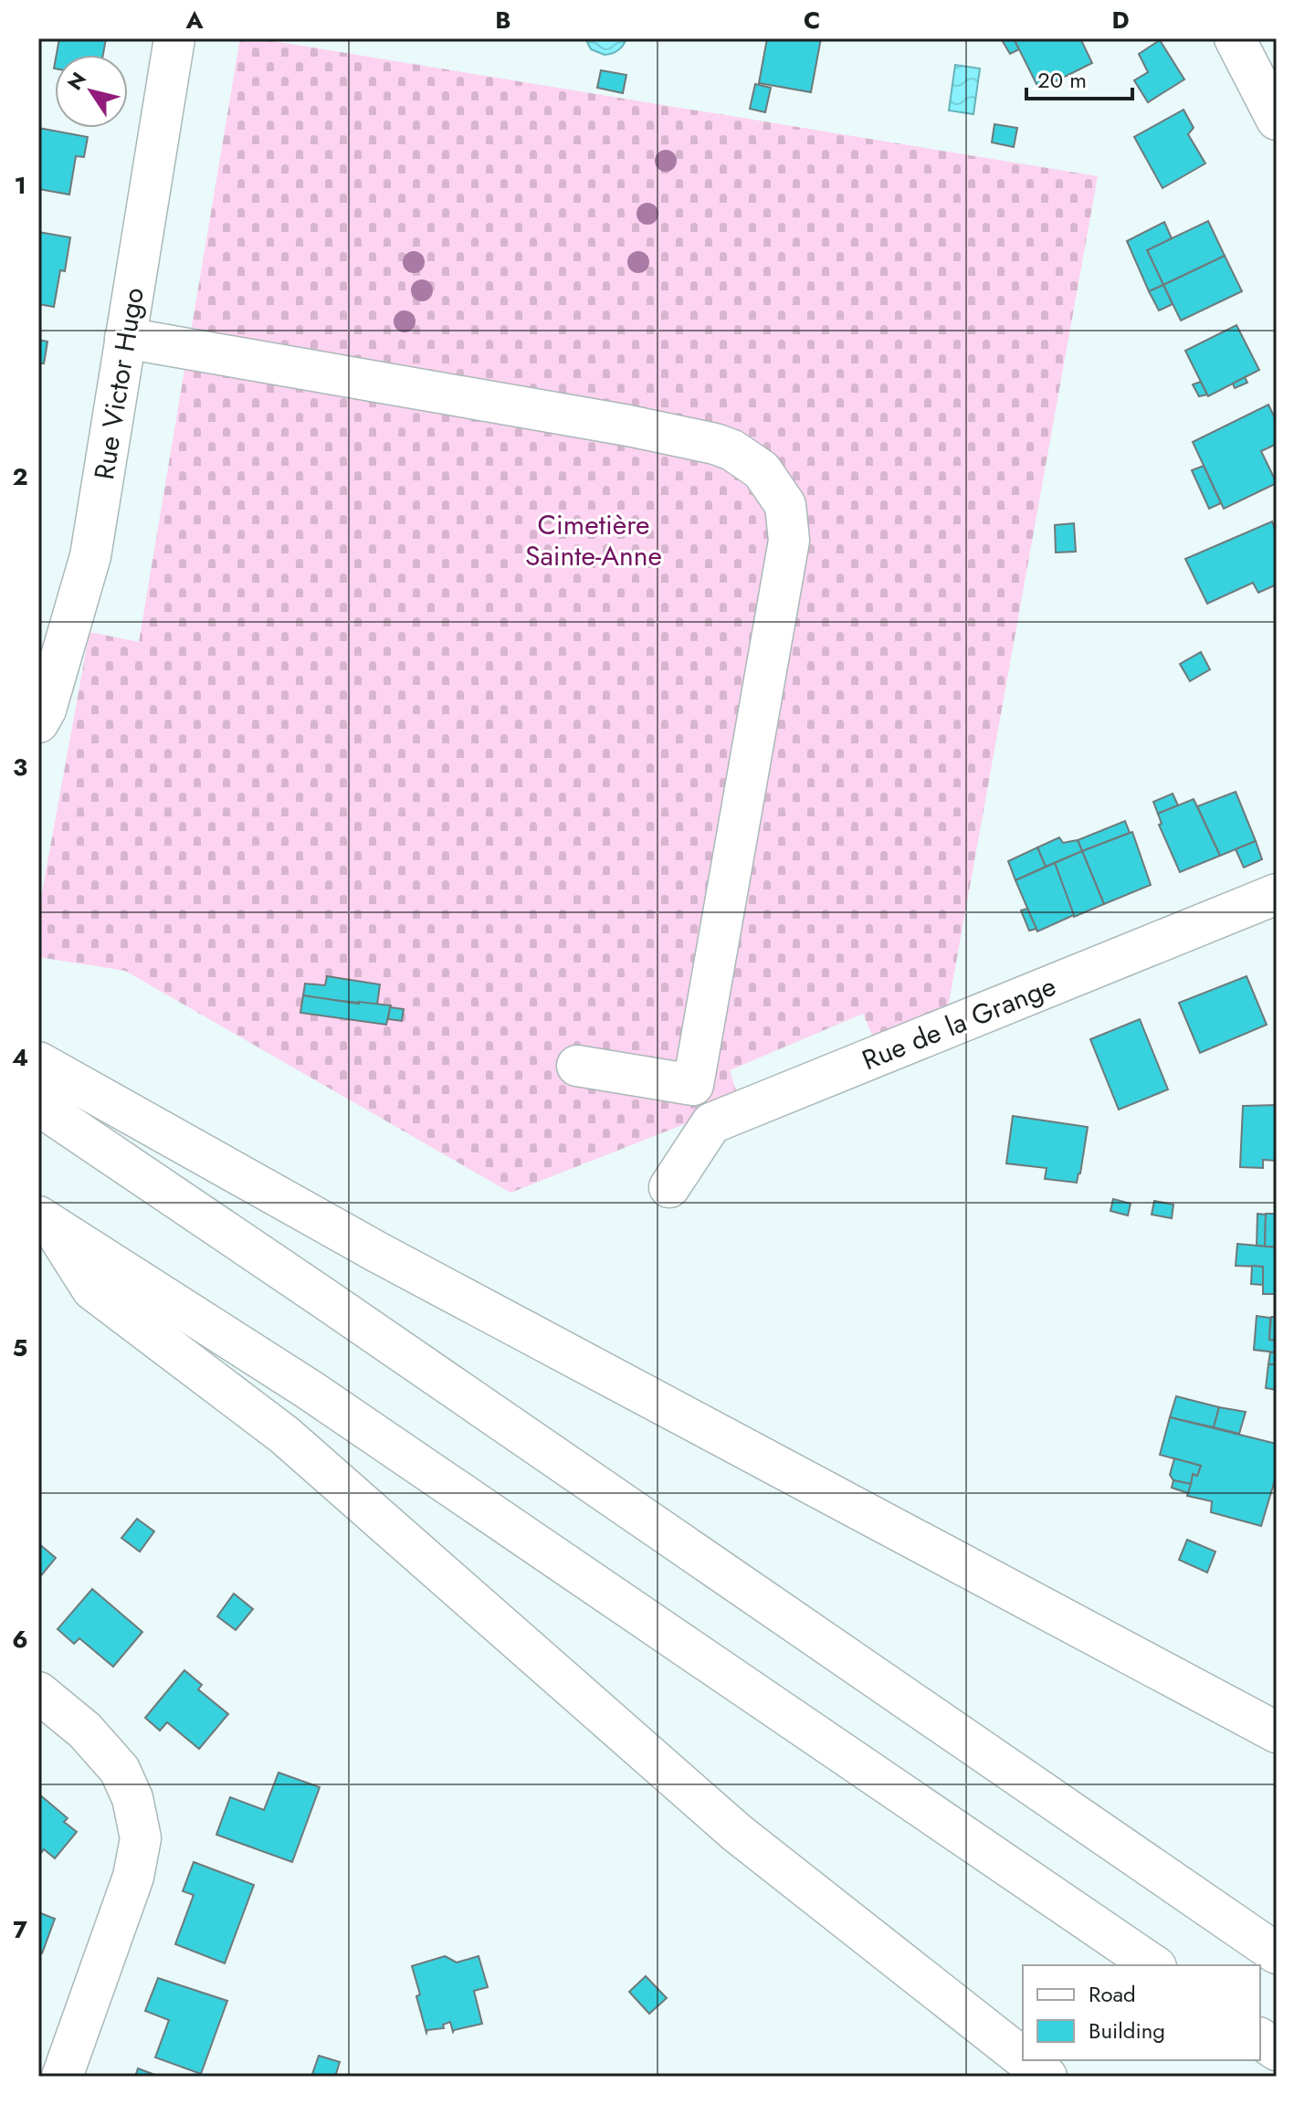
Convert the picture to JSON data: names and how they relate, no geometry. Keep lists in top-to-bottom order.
{
  "streets": {
    "main road": ["Rue Victor Hugo", "Rue de la Grange"]
  },
  "parks": ["Cimetière Sainte-Anne"],
  "legend": ["Road", "Building"],
  "scale_bar": "20 m",
  "north": "top left",
  "grid": {
    "columns": [
      "A",
      "B",
      "C",
      "D"
    ],
    "rows": [
      "1",
      "2",
      "3",
      "4",
      "5",
      "6",
      "7"
    ]
  }
}
